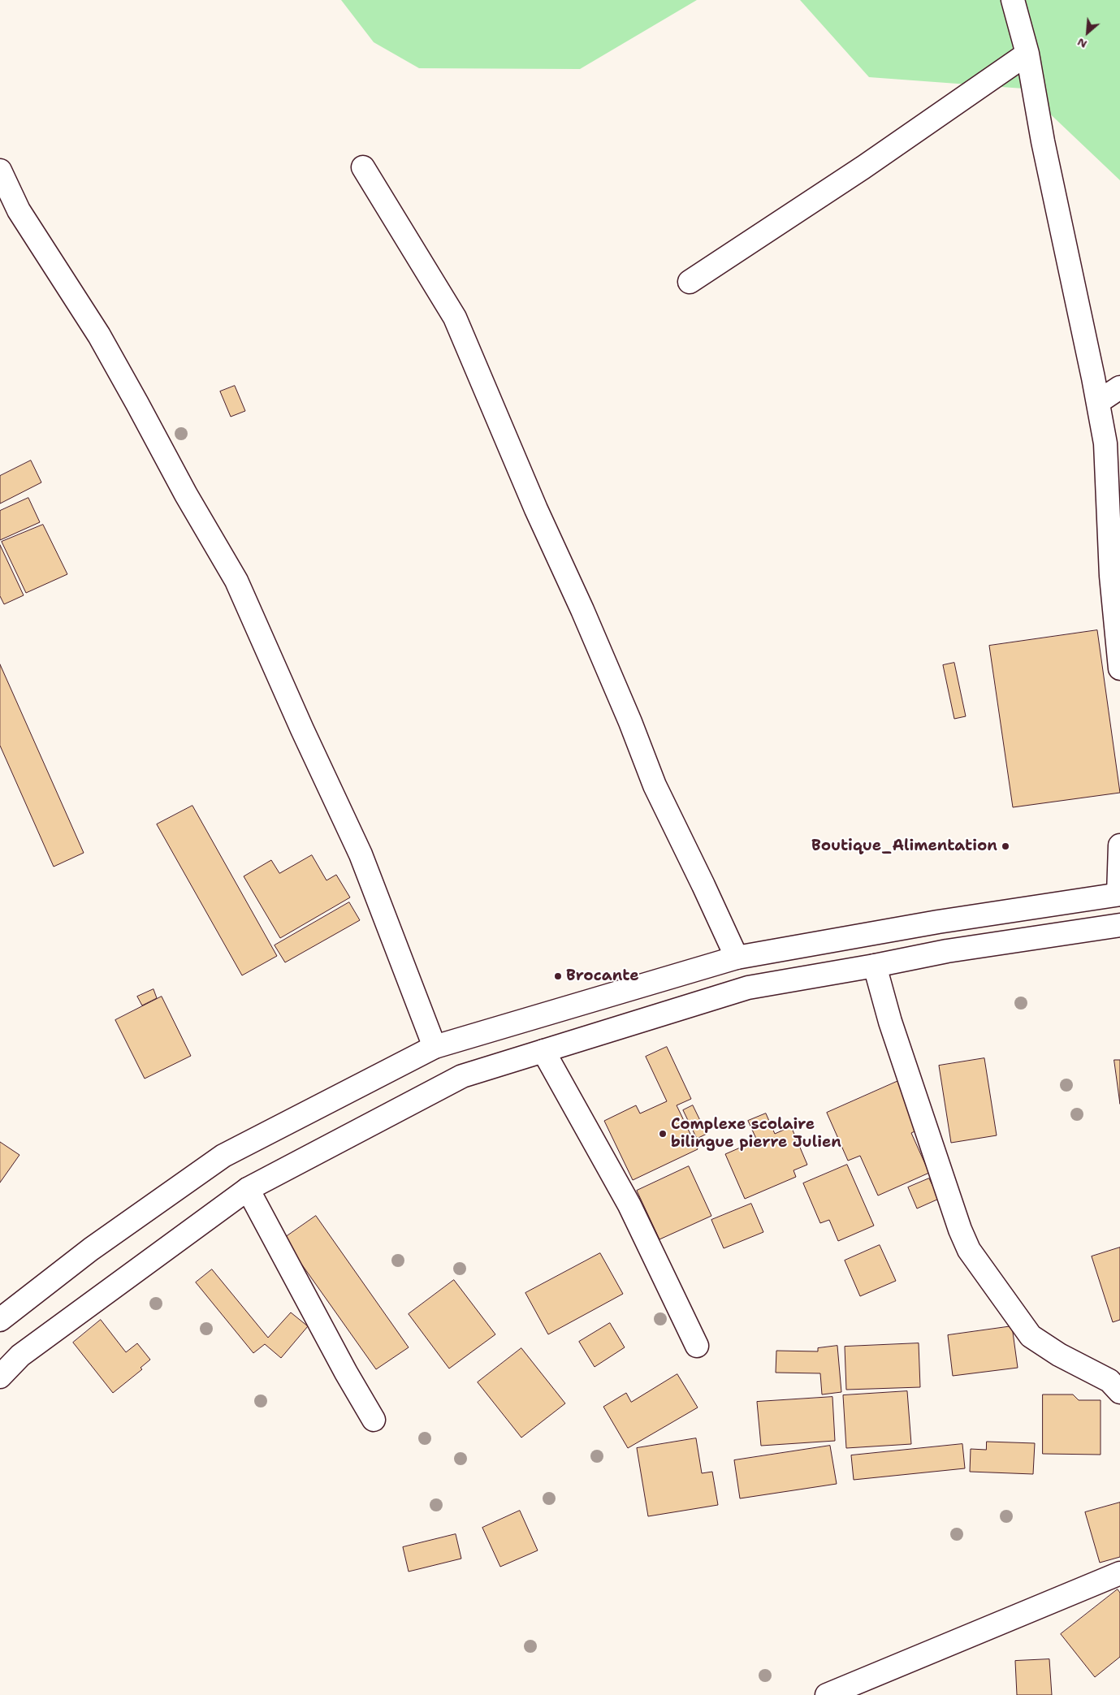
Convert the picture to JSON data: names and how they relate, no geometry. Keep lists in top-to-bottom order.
{
  "places": ["Boutique_Alimentation", "Brocante", "Complexe scolaire bilingue pierre Julien"],
  "north": "bottom left"
}
